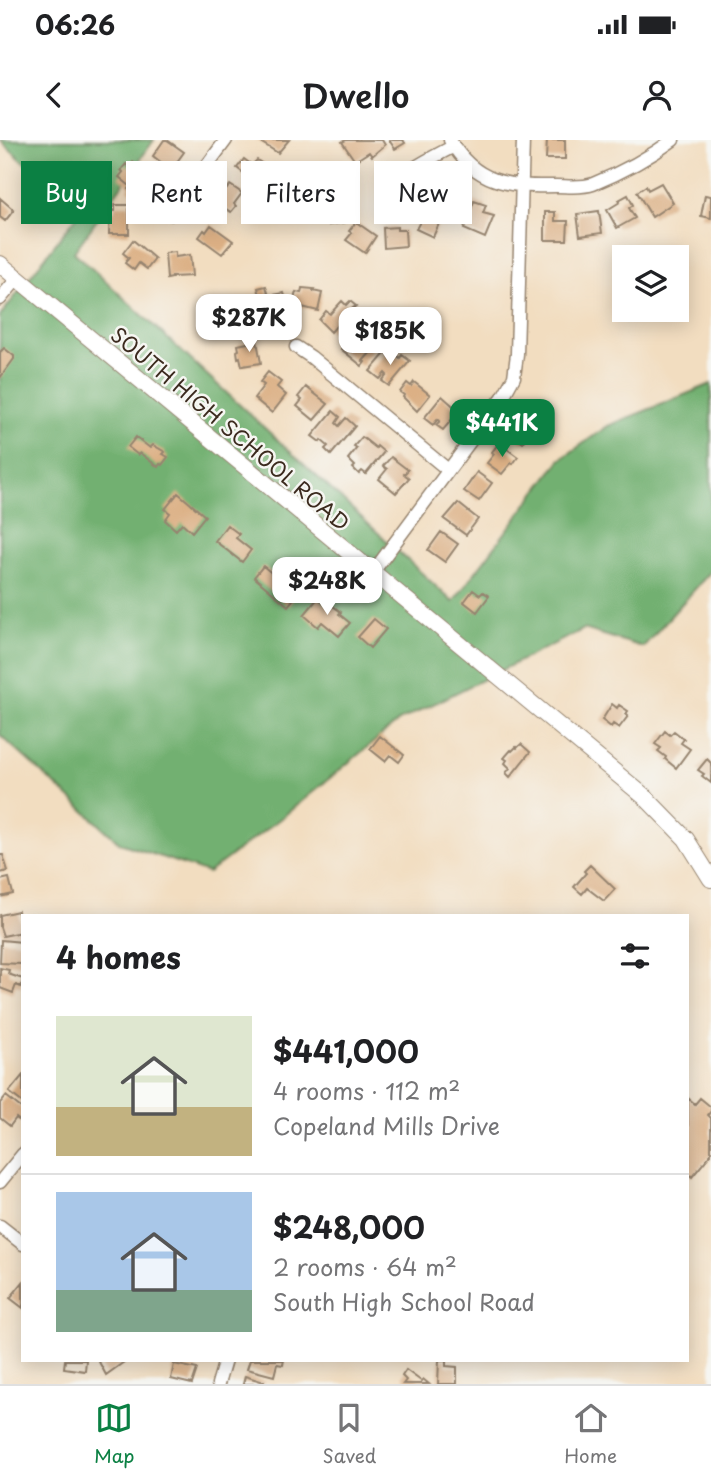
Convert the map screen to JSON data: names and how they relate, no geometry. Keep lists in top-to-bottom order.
{
  "streets": {
    "main road": ["SOUTH HIGH SCHOOL ROAD"]
  },
  "page": {
    "status": "06:26",
    "header": "Dwello",
    "chip": [
      "Buy",
      "Rent",
      "Filters",
      "New"
    ],
    "price": [
      "$287K",
      "$185K",
      "$441K",
      "$248K"
    ],
    "heading": "4 homes",
    "list": [
      {
        "name": "$441,000",
        "note": "4 rooms · 112 m² · Copeland Mills Drive"
      },
      {
        "name": "$248,000",
        "note": "2 rooms · 64 m² · South High School Road"
      }
    ],
    "tabs": ["Map", "Saved", "Home"]
  }
}
